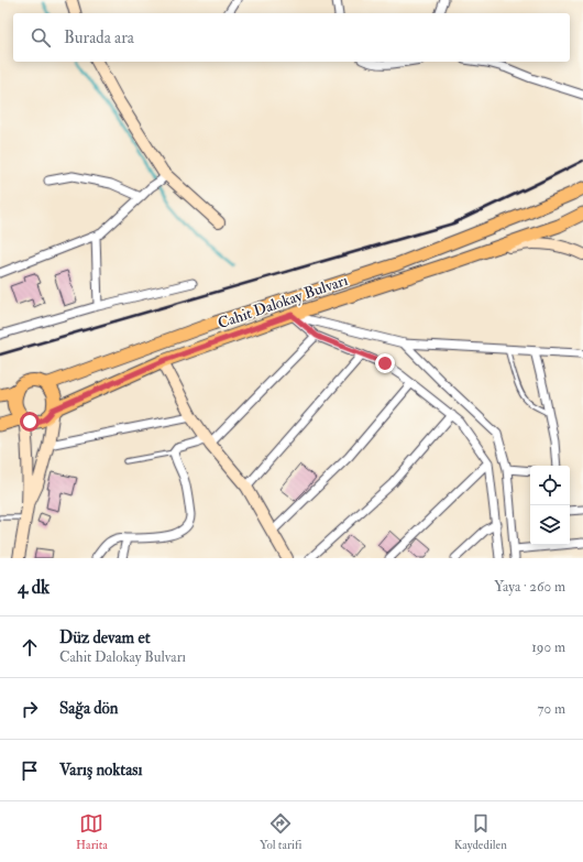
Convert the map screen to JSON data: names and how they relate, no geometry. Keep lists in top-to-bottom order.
{
  "streets": {
    "main road": ["Cahit Dalokay Bulvarı"]
  },
  "page": {
    "search": "Burada ara",
    "heading": ["4 dk", "Yaya · 260 m"],
    "list": [
      ["Düz devam et", "Cahit Dalokay Bulvarı", "190 m"],
      ["Sağa dön", "70 m"],
      "Varış noktası"
    ],
    "nav": ["Harita", "Yol tarifi", "Kaydedilen"]
  }
}
